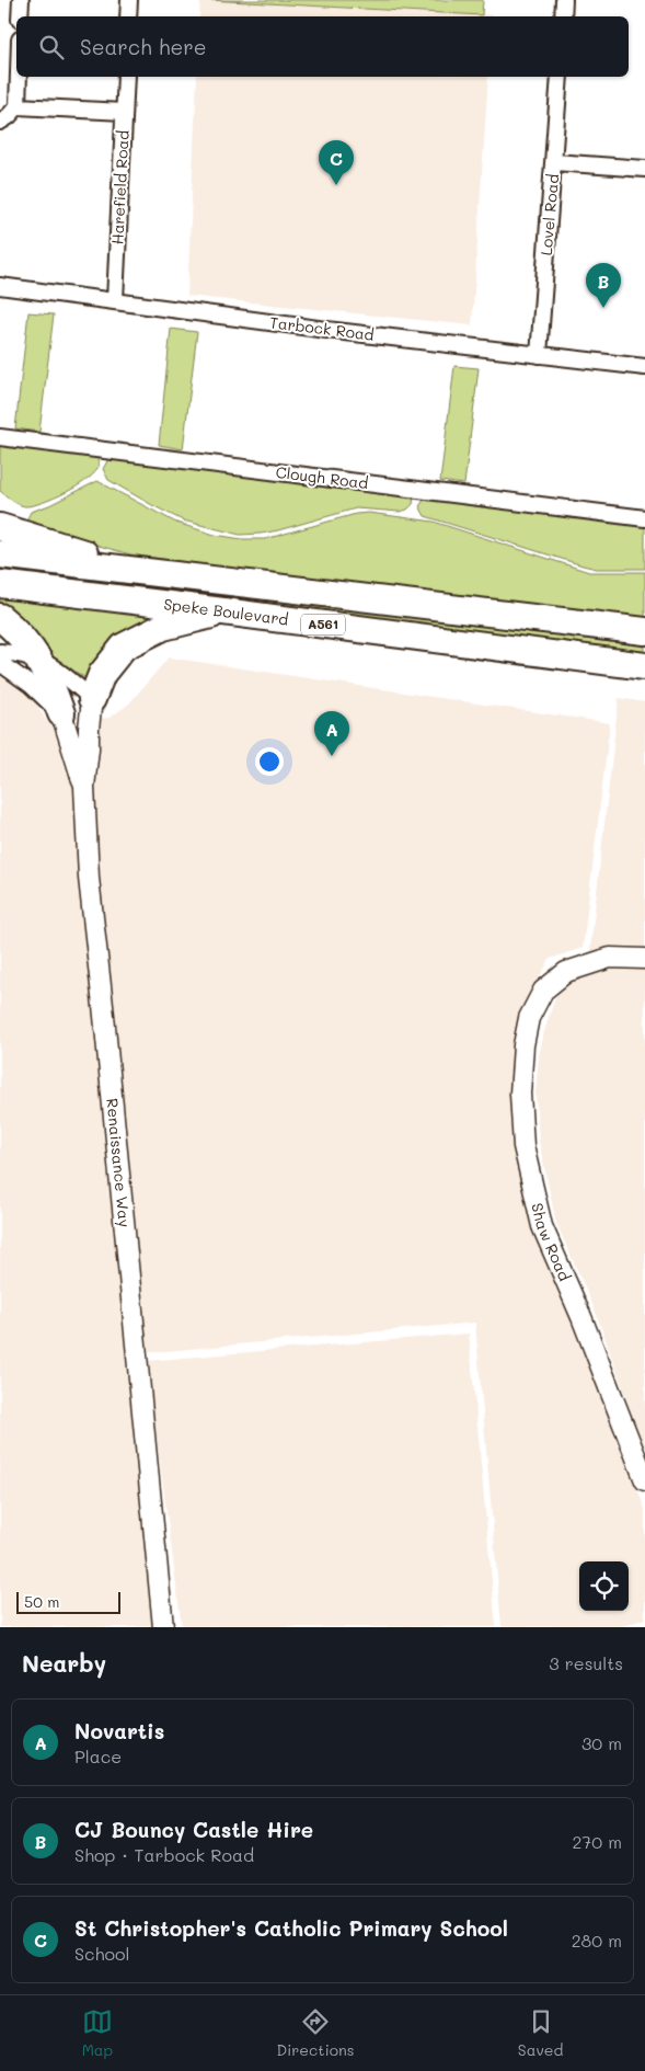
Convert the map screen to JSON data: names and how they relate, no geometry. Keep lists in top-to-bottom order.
{
  "streets": {
    "highway": ["Speke Boulevard", "A561"],
    "street": [
      "Harefield Road",
      "Lovel Road",
      "Tarbock Road",
      "Clough Road",
      "Renaissance Way",
      "Shaw Road"
    ]
  },
  "crossings": [
    ["Harefield Road", "Tarbock Road"],
    ["Lovel Road", "Tarbock Road"]
  ],
  "scale_bar": "50 m",
  "page": {
    "search": "Search here",
    "pins": ["C", "B", "A"],
    "scale": "50 m",
    "heading": ["Nearby", "3 results"],
    "list": [
      {
        "mark": "A",
        "name": "Novartis",
        "note": "Place",
        "value": "30 m"
      },
      {
        "mark": "B",
        "name": "CJ Bouncy Castle Hire",
        "note": "Shop · Tarbock Road",
        "value": "270 m"
      },
      {
        "mark": "C",
        "name": "St Christopher's Catholic Primary School",
        "note": "School",
        "value": "280 m"
      }
    ],
    "nav": ["Map", "Directions", "Saved"]
  }
}
